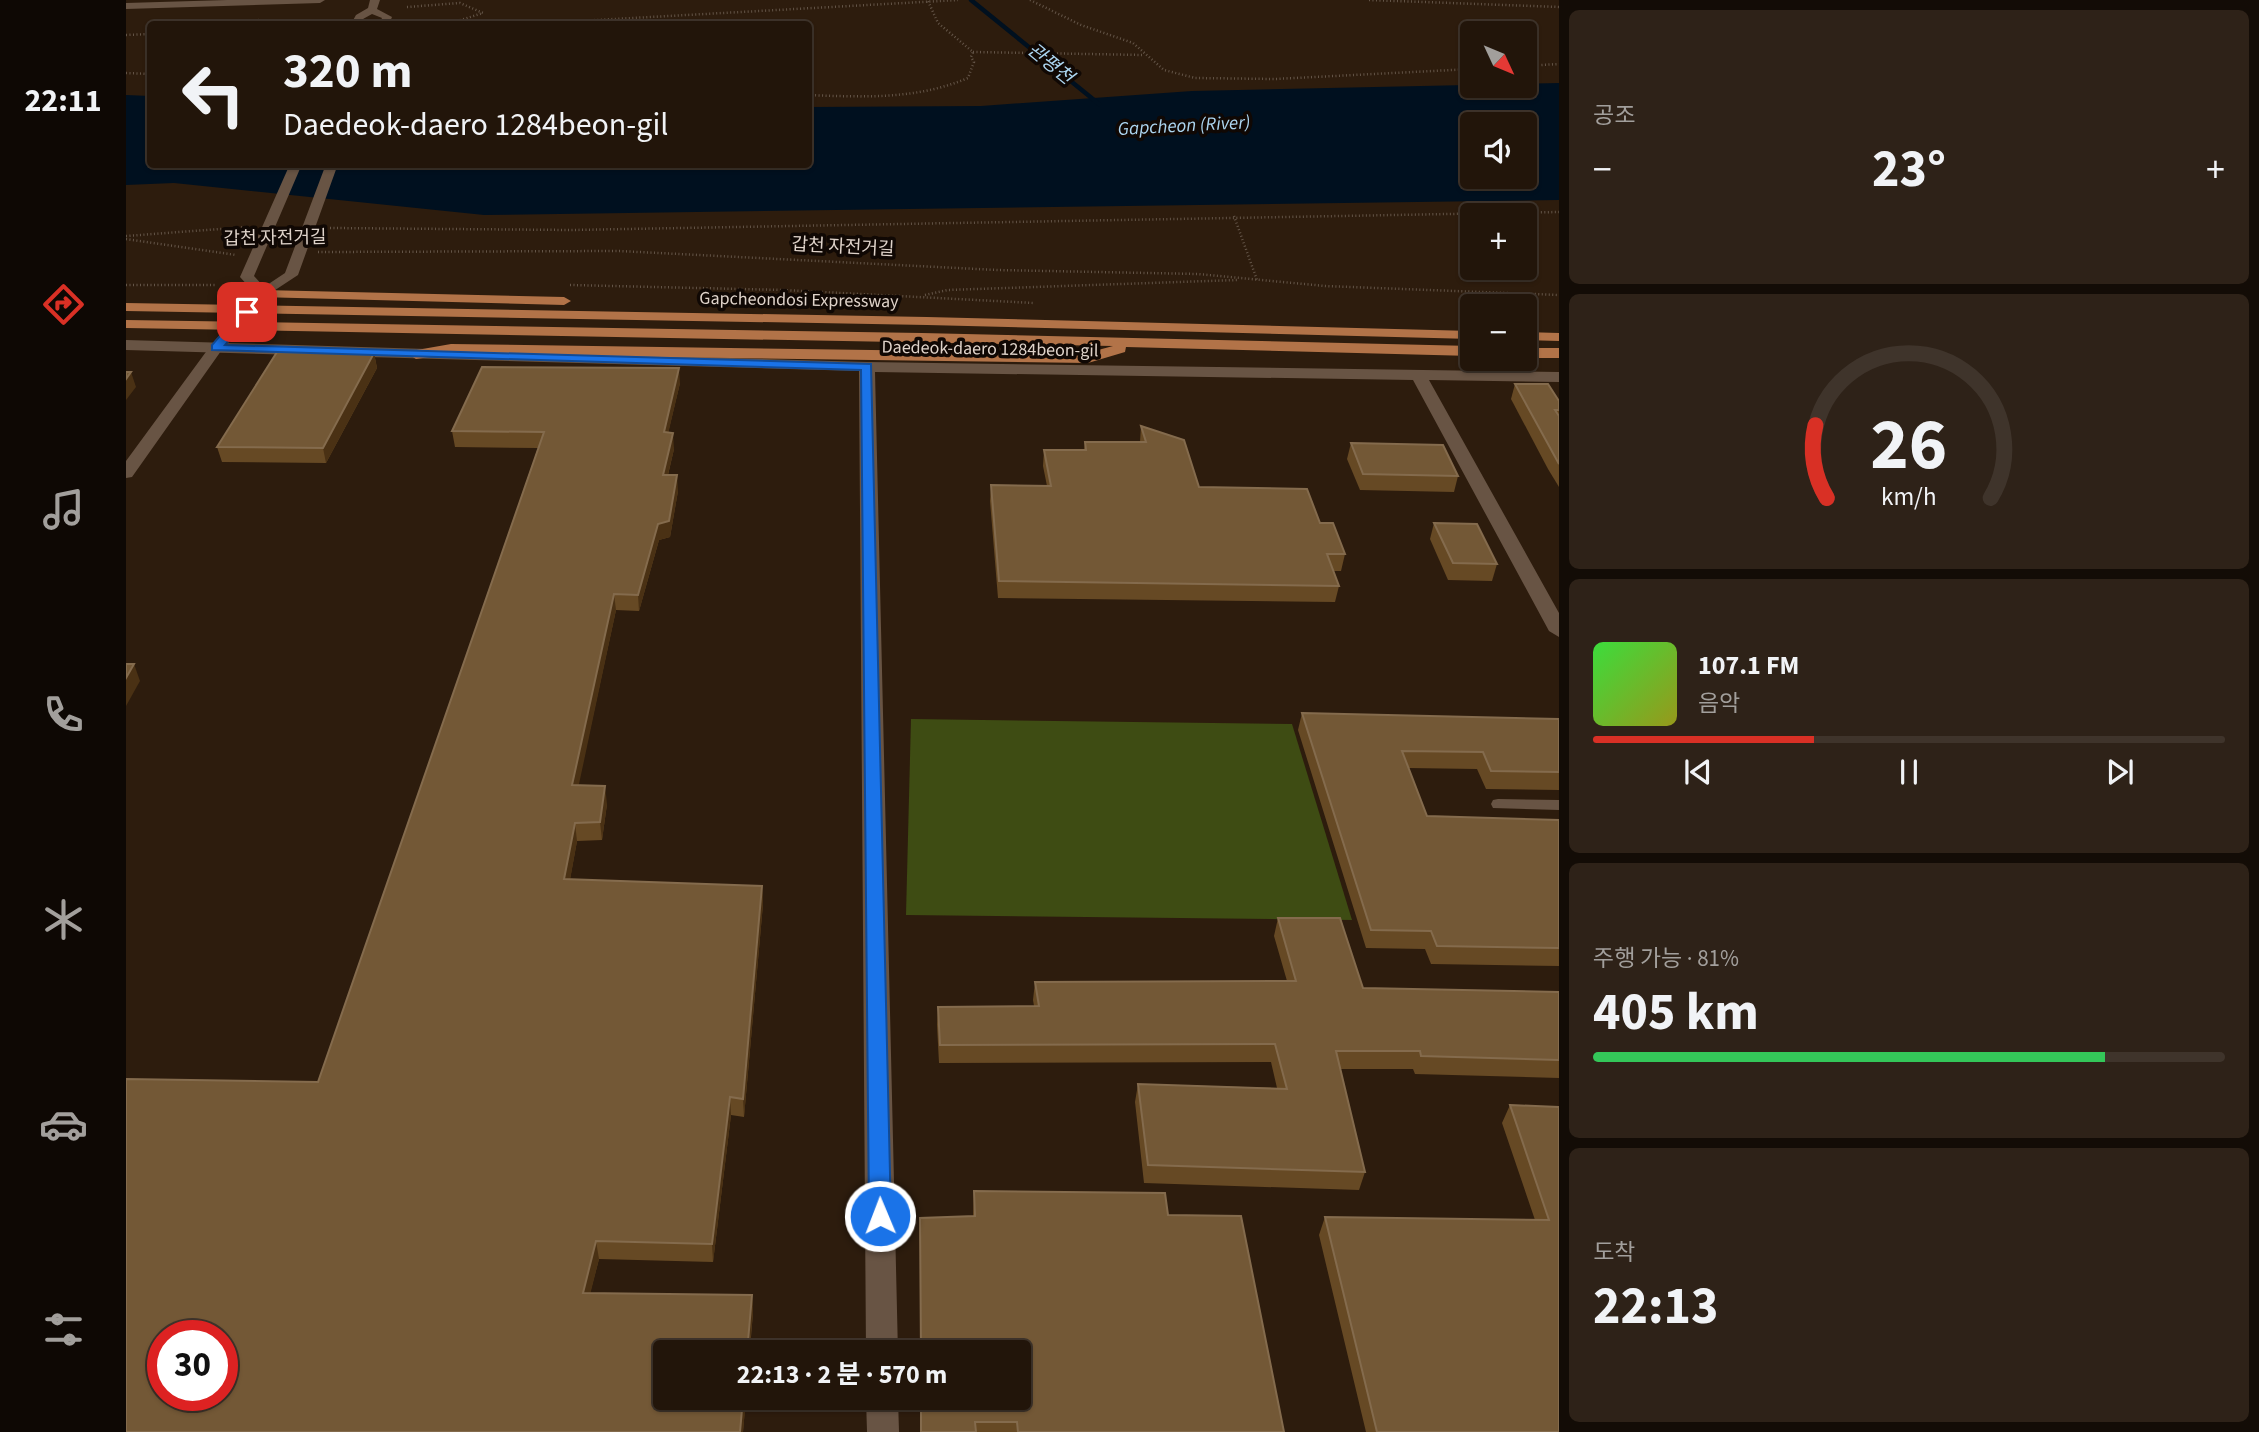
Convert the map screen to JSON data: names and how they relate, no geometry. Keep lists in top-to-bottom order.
{
  "streets": {
    "highway": ["Gapcheondosi Expressway"],
    "street": ["Daedeok-daero 1284beon-gil"],
    "path": ["갑천 자전거길"]
  },
  "water": ["관평천", "Gapcheon (River)"],
  "north": "bottom right",
  "page": {
    "tabs": "22:11",
    "tile": [
      "공조",
      ["주행 가능 · 81%", "405 km"],
      ["도착", "22:13"]
    ],
    "map_buttons": ["+", "−"],
    "turn": ["320 m", "Daedeok-daero 1284beon-gil"],
    "heat": ["−", "23°", "+"],
    "song": ["107.1 FM", "음악"],
    "limit": "30",
    "trip": "22:13 · 2 분 · 570 m",
    "gauge": ["26", "km/h"]
  }
}
